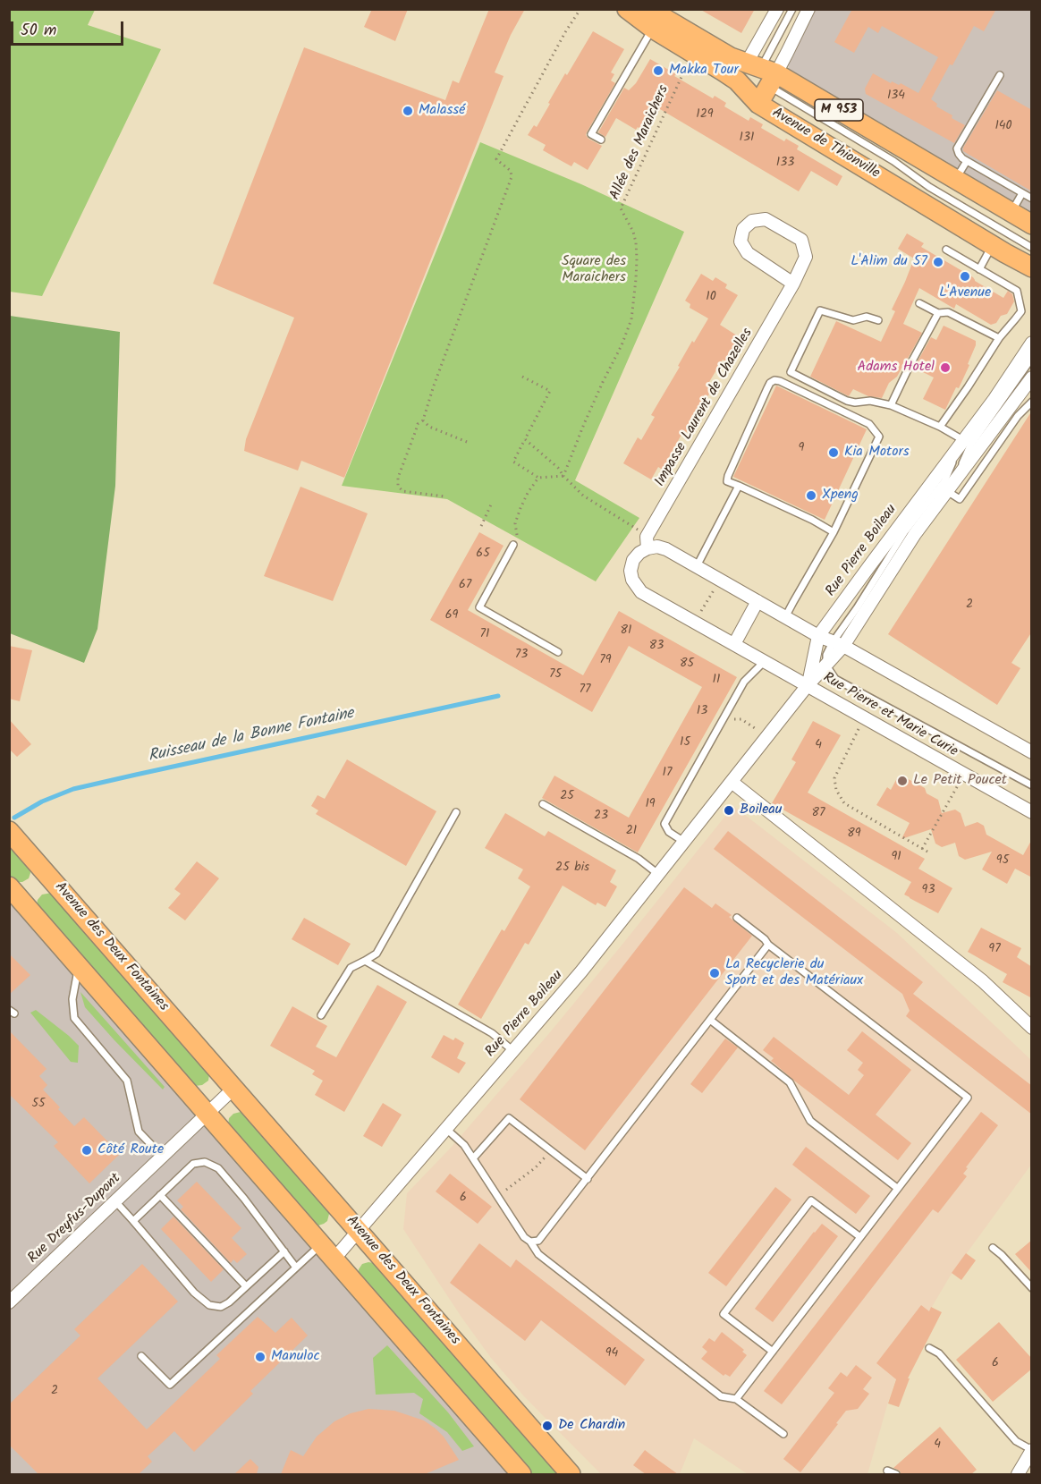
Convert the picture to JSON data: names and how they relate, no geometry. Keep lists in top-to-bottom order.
{
  "streets": {
    "main road": ["M 953", "Avenue de Thionville", "Avenue des Deux Fontaines"],
    "street": [
      "Impasse Laurent de Chazelles",
      "Rue Pierre Boileau",
      "Rue Pierre et Marie Curie",
      "Rue Dreyfus-Dupont"
    ],
    "path": ["Allée des Maraichers"]
  },
  "crossings": [
    ["Impasse Laurent de Chazelles", "Rue Pierre et Marie Curie"],
    ["Rue Pierre Boileau", "Rue Pierre et Marie Curie"],
    ["Rue Pierre Boileau", "Avenue des Deux Fontaines"]
  ],
  "water": ["Ruisseau de la Bonne Fontaine"],
  "parks": ["Square des Maraichers"],
  "places": [
    "Makka Tour",
    "Malassé",
    "L'Alim du 57",
    "L'Avenue",
    "Adams Hotel",
    "Kia Motors",
    "Xpeng",
    "Le Petit Poucet",
    "Boileau",
    "La Recyclerie du Sport et des Matériaux",
    "Côté Route",
    "Manuloc",
    "De Chardin"
  ],
  "house_numbers": [
    "134",
    "129",
    "140",
    "131",
    "133",
    "10",
    "9",
    "65",
    "67",
    "2",
    "69",
    "81",
    "71",
    "83",
    "73",
    "79",
    "85",
    "75",
    "11",
    "77",
    "13",
    "15",
    "4",
    "17",
    "25",
    "19",
    "87",
    "23",
    "21",
    "89",
    "91",
    "95",
    "25 bis",
    "93",
    "97",
    "55",
    "6",
    "94",
    "6",
    "2",
    "4"
  ],
  "scale_bar": "50 m"
}
